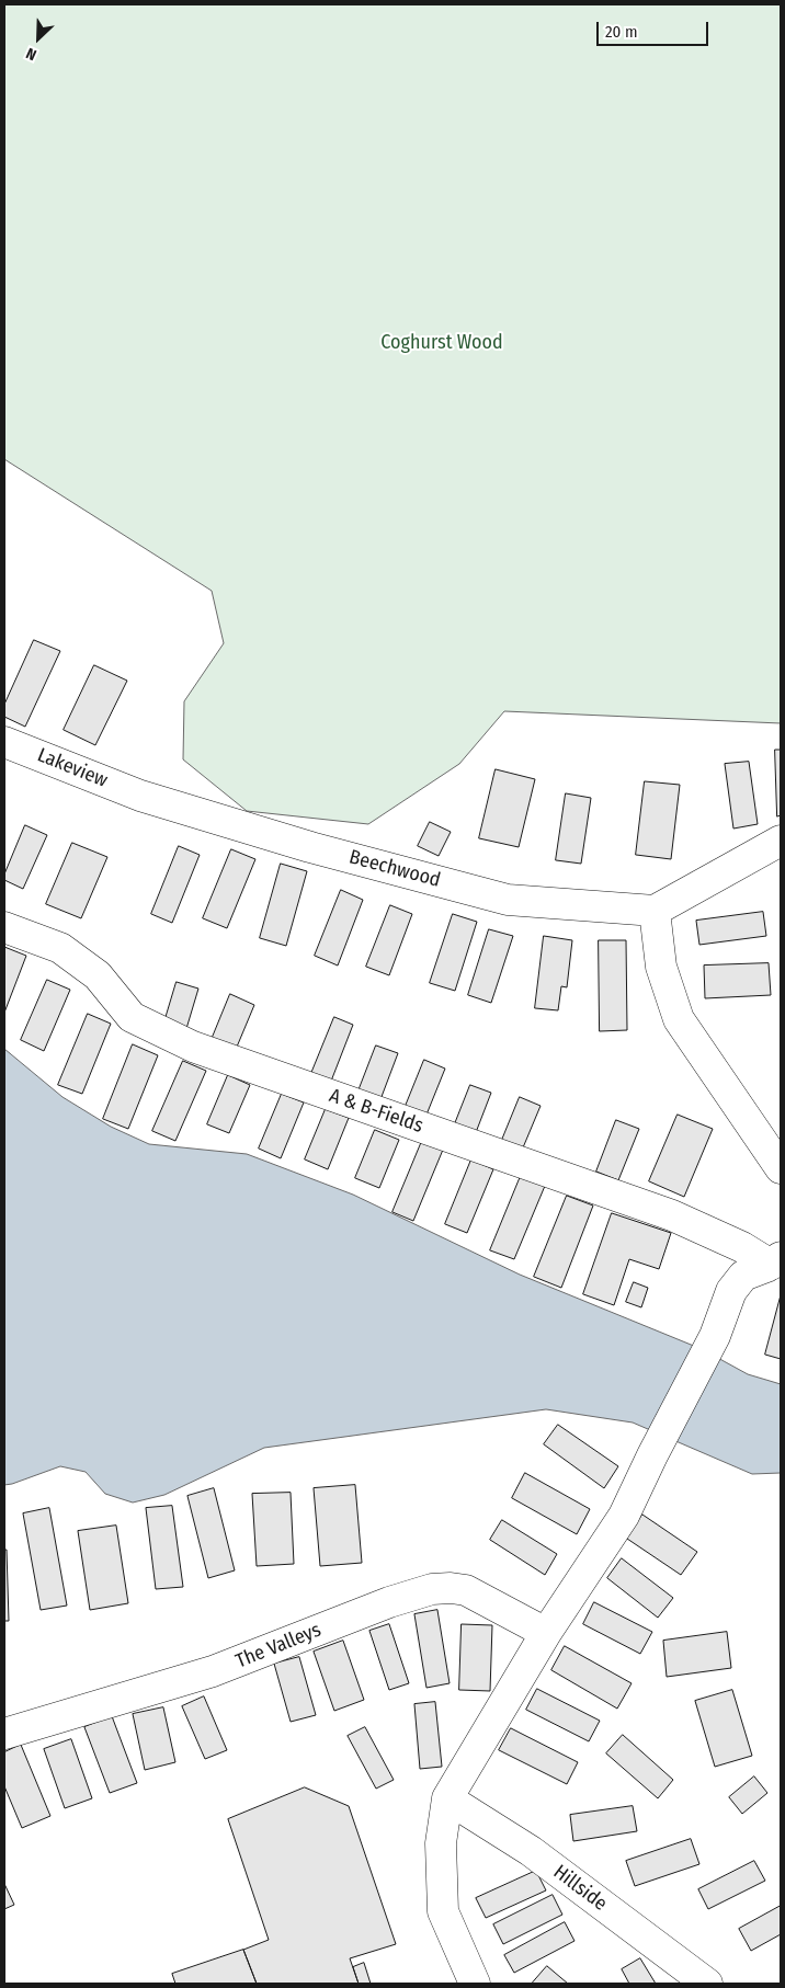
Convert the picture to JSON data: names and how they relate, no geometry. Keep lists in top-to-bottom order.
{
  "streets": {
    "street": [
      "Lakeview",
      "Beechwood",
      "A & B-Fields",
      "The Valleys",
      "Hillside"
    ]
  },
  "crossings": [
    ["Lakeview", "Beechwood"]
  ],
  "parks": ["Coghurst Wood"],
  "scale_bar": "20 m",
  "north": "bottom left"
}
